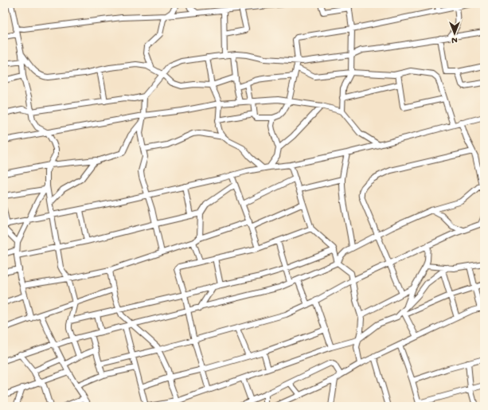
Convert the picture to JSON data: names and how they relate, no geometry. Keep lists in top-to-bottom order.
{
  "north": "bottom"
}
